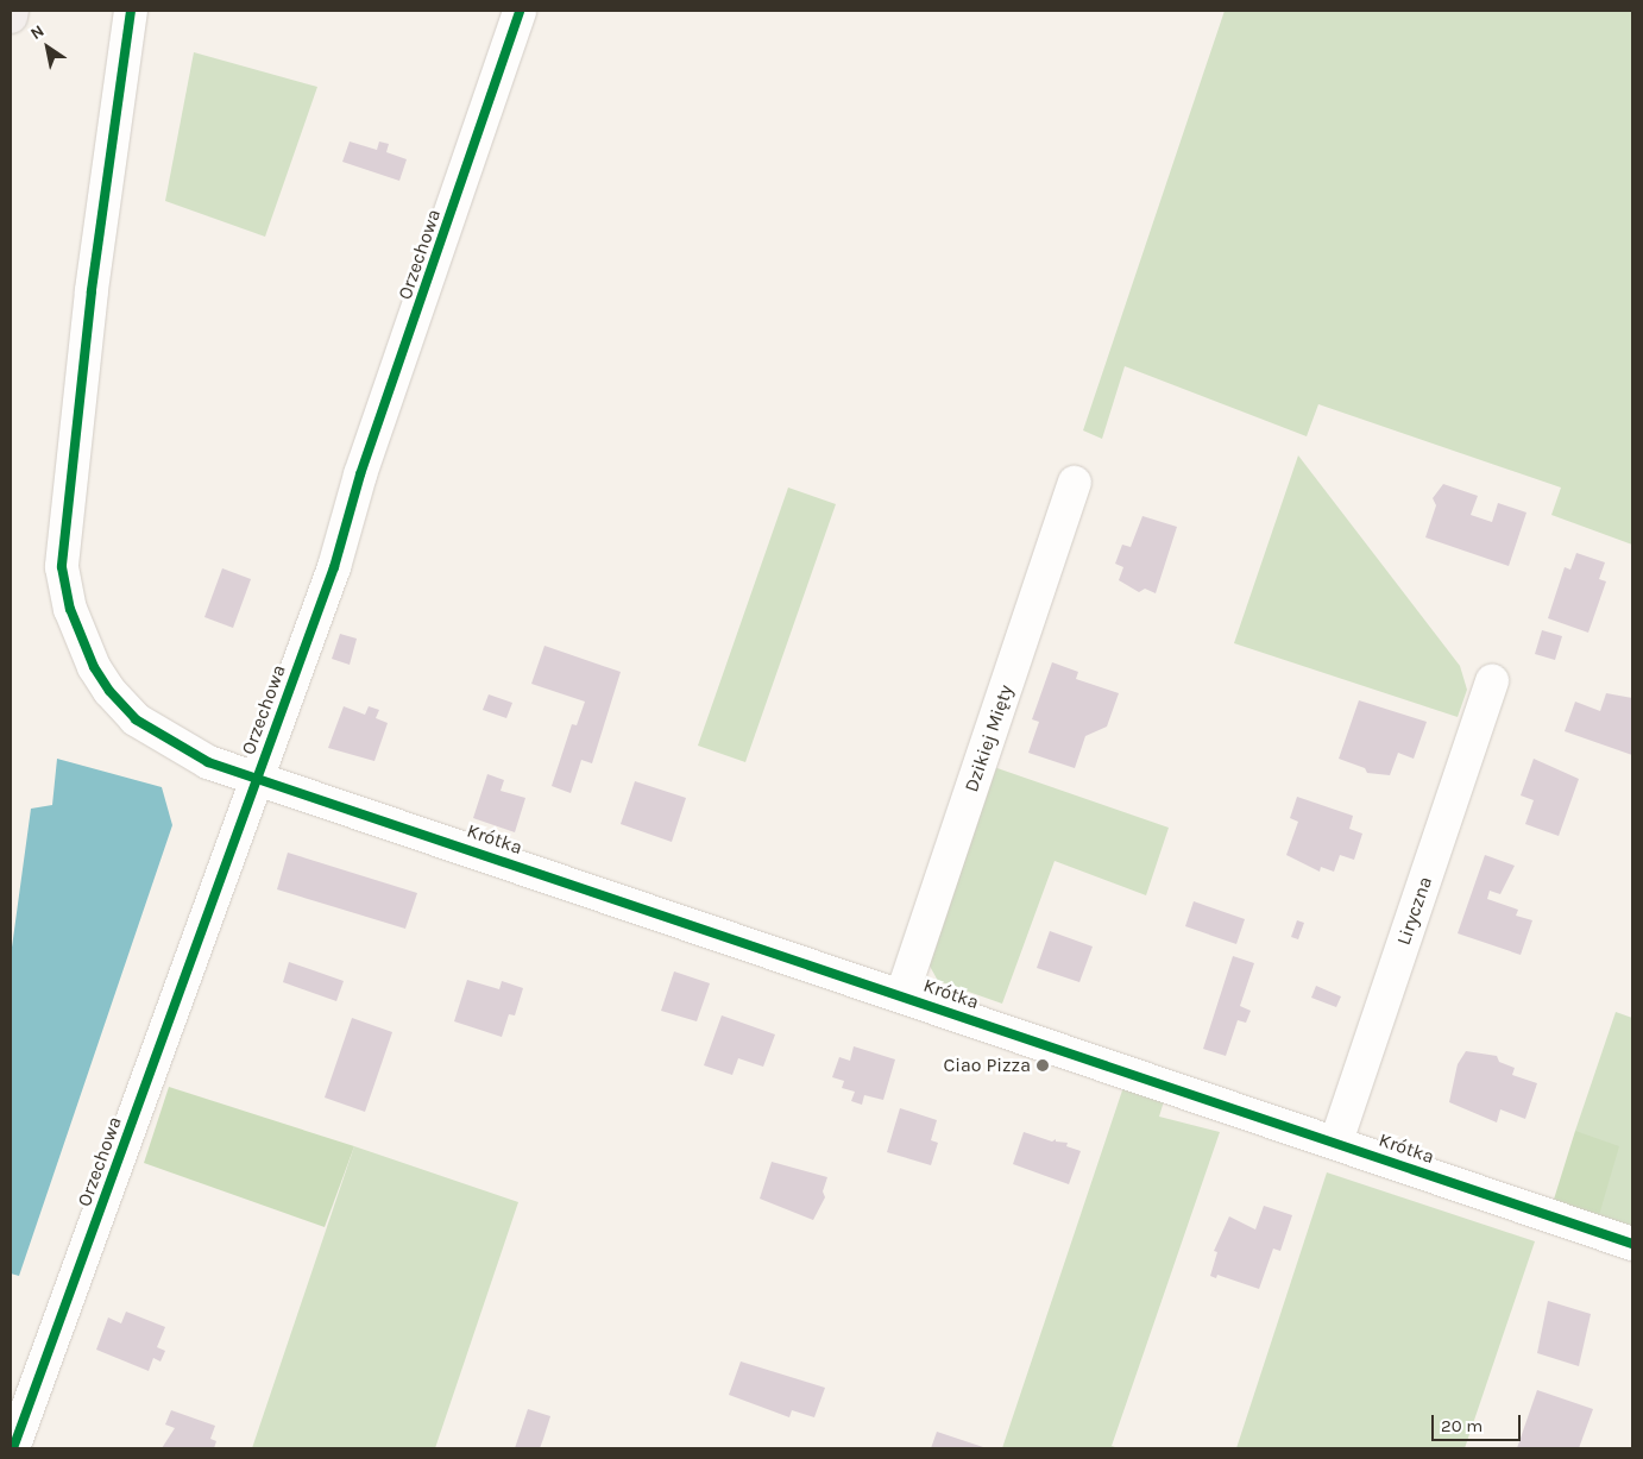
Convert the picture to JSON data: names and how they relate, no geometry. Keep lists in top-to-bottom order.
{
  "streets": {
    "street": [
      "Orzechowa",
      "Dzikiej Mięty",
      "Krótka",
      "Liryczna"
    ]
  },
  "crossings": [
    ["Orzechowa", "Krótka"],
    ["Dzikiej Mięty", "Krótka"],
    ["Krótka", "Liryczna"]
  ],
  "places": ["Ciao Pizza"],
  "scale_bar": "20 m",
  "north": "top left"
}
